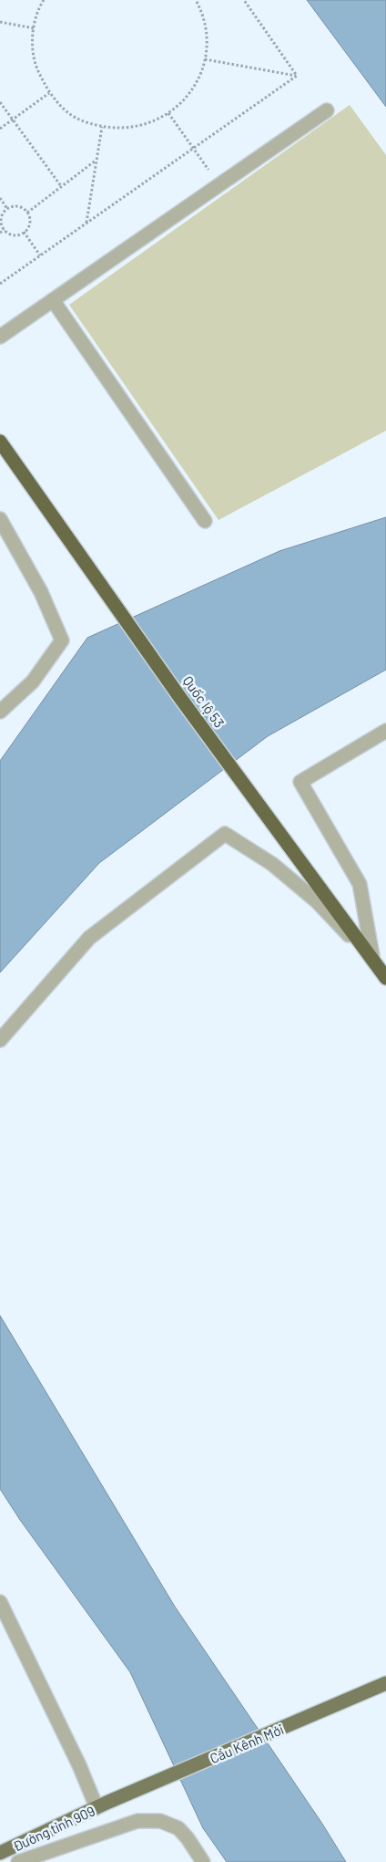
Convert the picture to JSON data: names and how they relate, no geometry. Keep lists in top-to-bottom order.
{
  "streets": {
    "highway": ["Quốc lộ 53"],
    "main road": ["Cầu Kênh Mới", "Đường tỉnh 909"]
  },
  "crossings": [
    ["Cầu Kênh Mới", "Đường tỉnh 909"]
  ]
}
